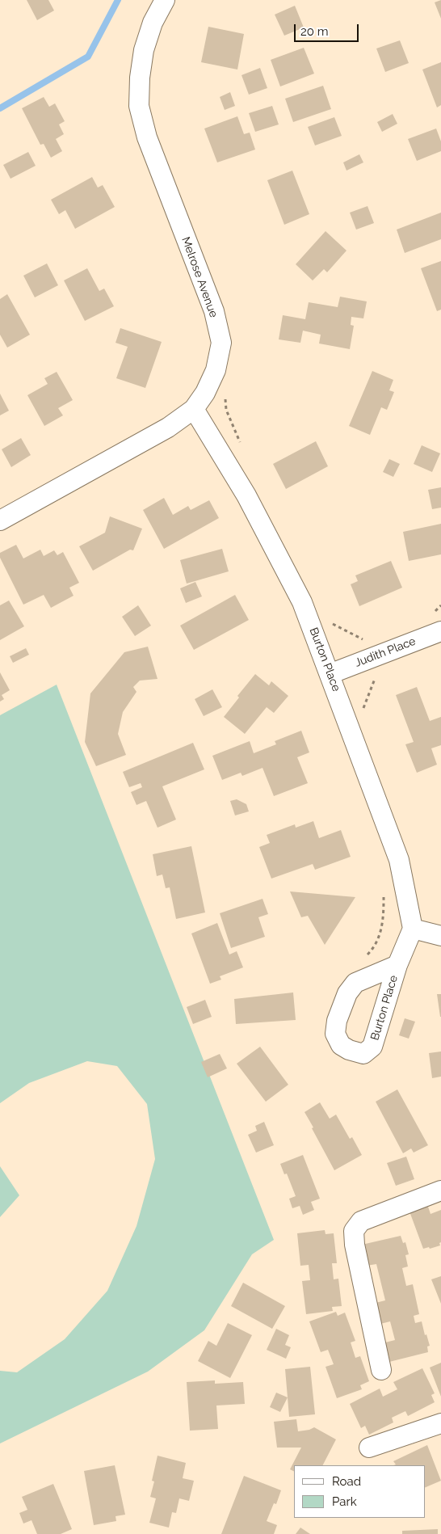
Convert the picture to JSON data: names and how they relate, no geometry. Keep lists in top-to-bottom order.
{
  "streets": {
    "street": ["Melrose Avenue", "Judith Place", "Burton Place"]
  },
  "crossings": [
    ["Melrose Avenue", "Burton Place"],
    ["Judith Place", "Burton Place"]
  ],
  "legend": ["Road", "Park"],
  "scale_bar": "20 m"
}
